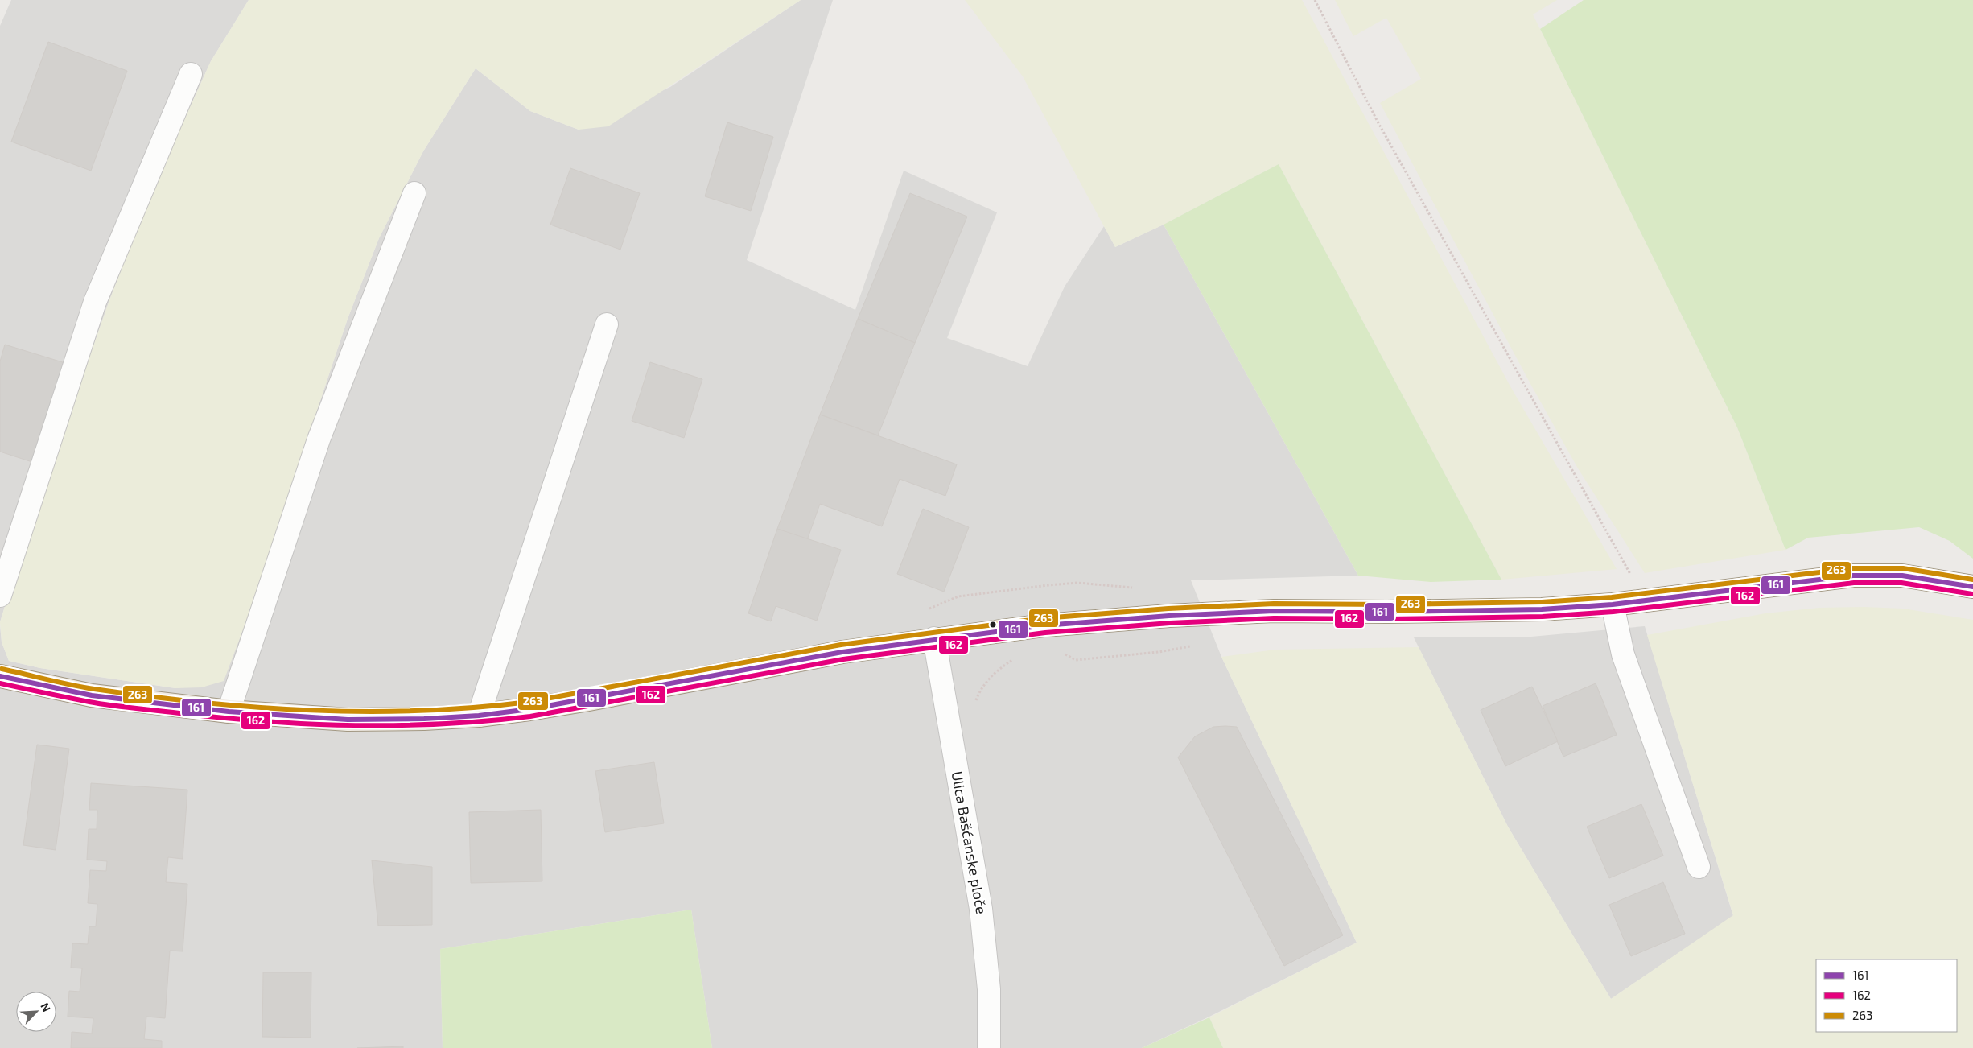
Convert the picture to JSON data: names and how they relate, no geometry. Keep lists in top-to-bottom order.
{
  "streets": {
    "street": ["Ulica Bašćanske ploče"]
  },
  "lines": ["transit line 263", "transit line 161", "transit line 162"],
  "legend": ["161", "162", "263"],
  "north": "top right"
}
